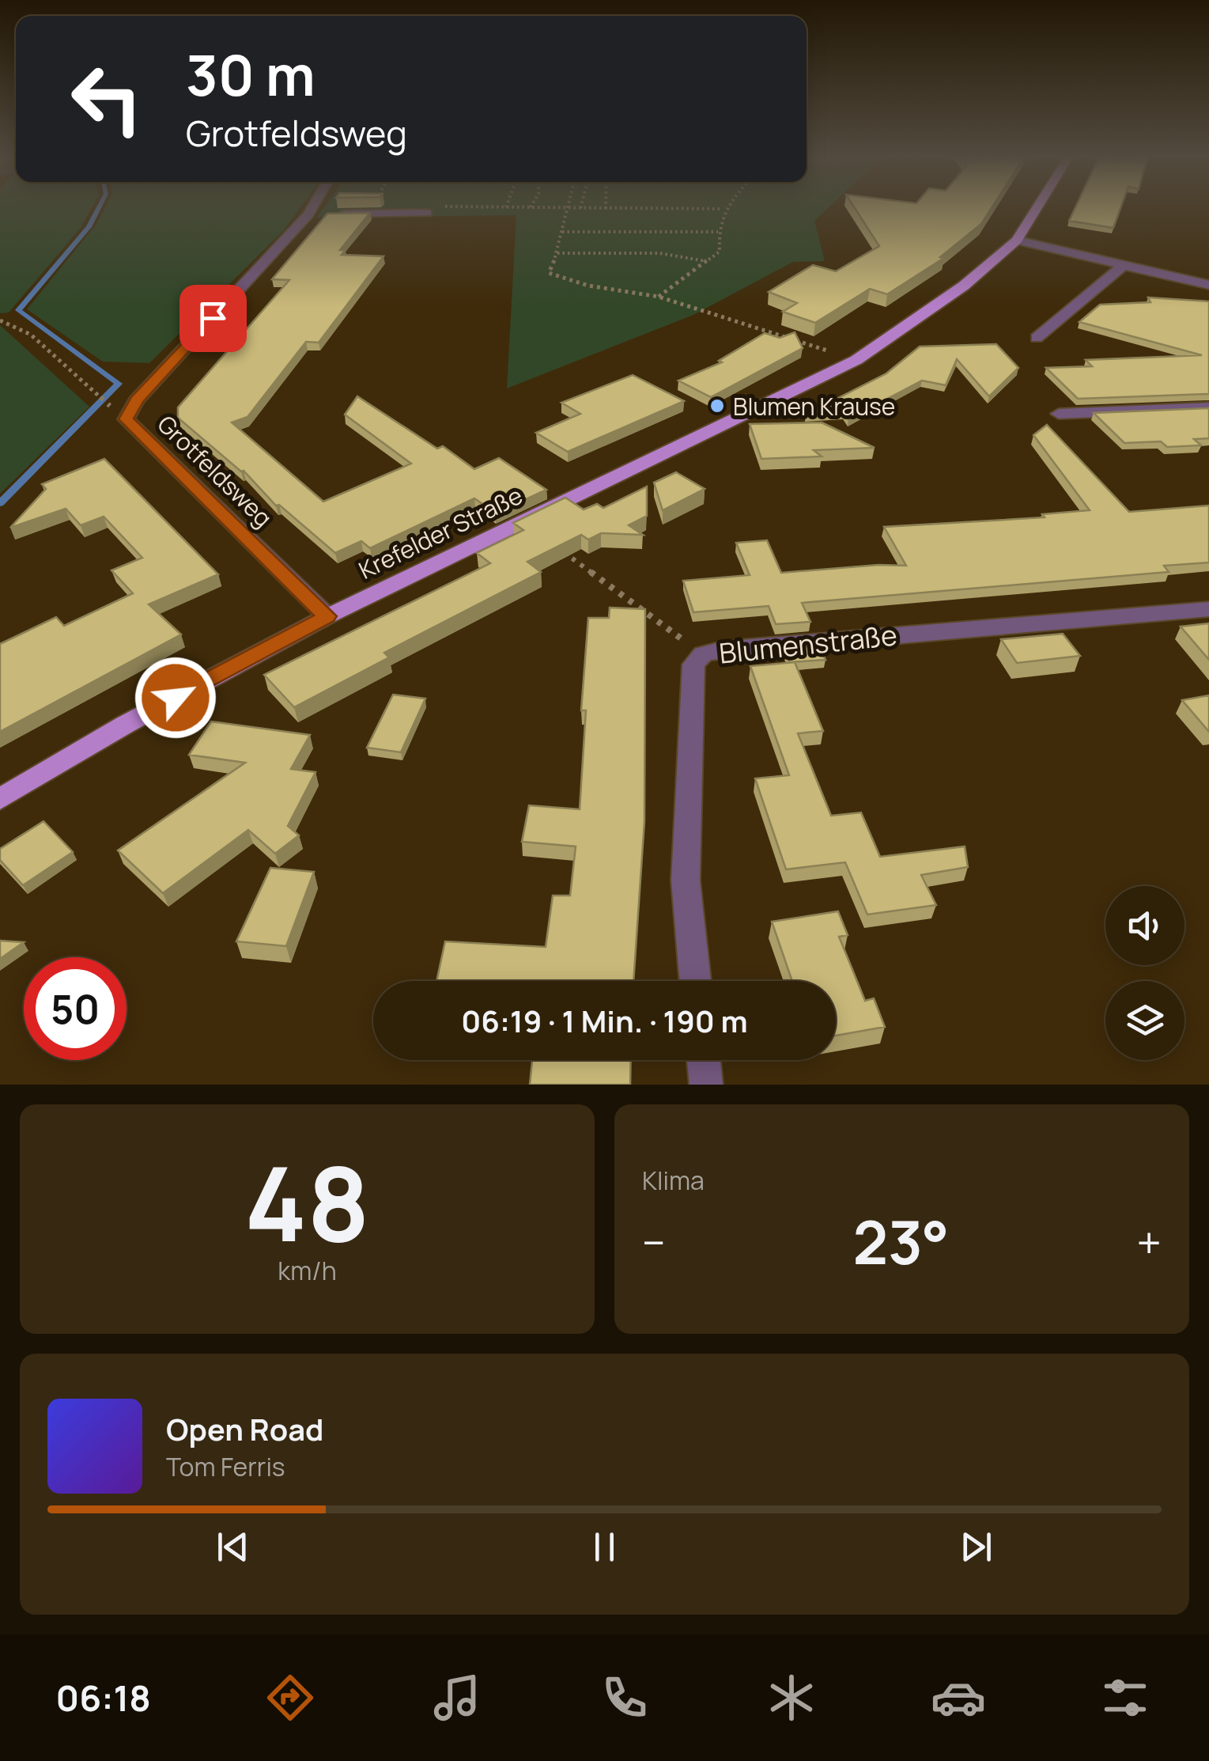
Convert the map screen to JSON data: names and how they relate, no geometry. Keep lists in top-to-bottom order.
{
  "streets": {
    "main road": ["Krefelder Straße"],
    "street": ["Grotfeldsweg", "Blumenstraße"]
  },
  "crossings": [
    ["Grotfeldsweg", "Krefelder Straße"]
  ],
  "places": ["Blumen Krause"],
  "page": {
    "turn": ["30 m", "Grotfeldsweg"],
    "limit": "50",
    "trip": "06:19 · 1 Min. · 190 m",
    "tile": [
      ["48", "km/h"],
      "Klima"
    ],
    "heat": ["−", "23°", "+"],
    "song": ["Open Road", "Tom Ferris"],
    "tabs": "06:18"
  }
}
